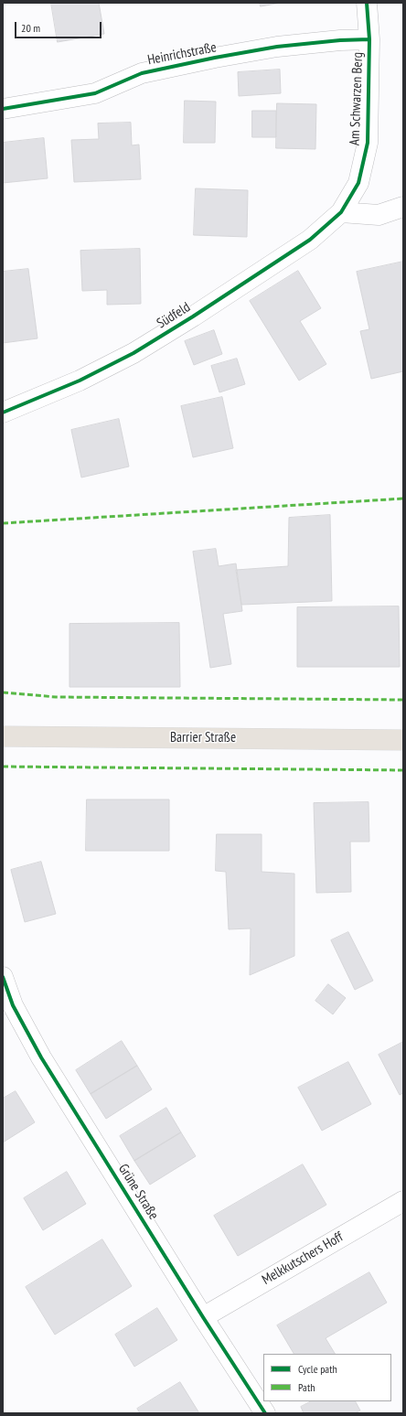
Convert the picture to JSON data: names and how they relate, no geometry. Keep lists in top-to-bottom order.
{
  "streets": {
    "main road": ["Barrier Straße"],
    "street": [
      "Heinrichstraße",
      "Am Schwarzen Berg",
      "Südfeld",
      "Grüne Straße",
      "Melkkutschers Hoff"
    ]
  },
  "crossings": [
    ["Heinrichstraße", "Am Schwarzen Berg"],
    ["Am Schwarzen Berg", "Südfeld"],
    ["Grüne Straße", "Melkkutschers Hoff"]
  ],
  "legend": ["Cycle path", "Path"],
  "scale_bar": "20 m"
}
